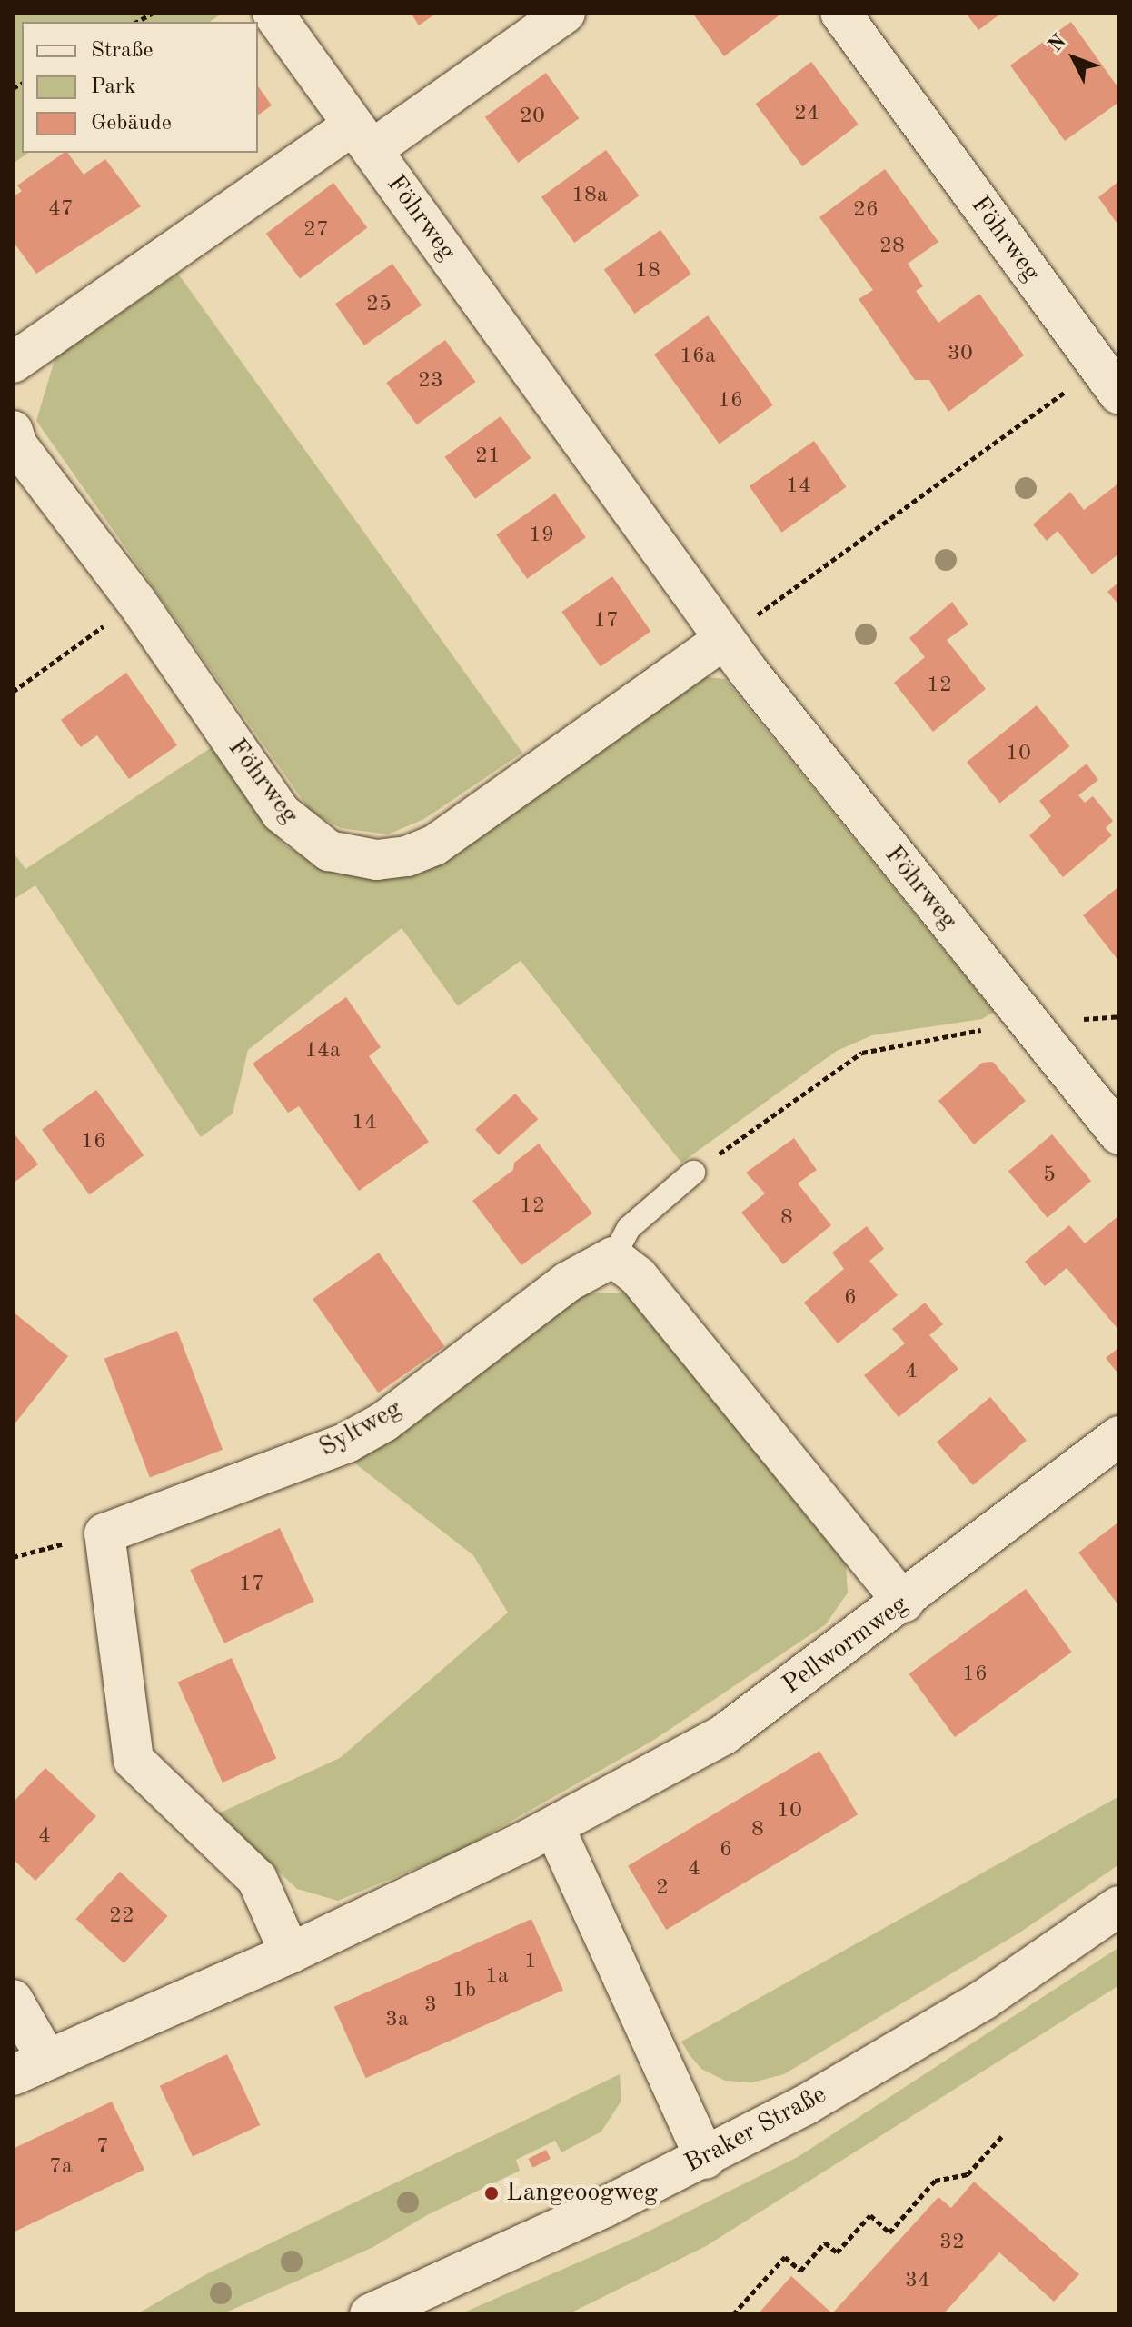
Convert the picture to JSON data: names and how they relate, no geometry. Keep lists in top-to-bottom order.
{
  "streets": {
    "street": [
      "Föhrweg",
      "Syltweg",
      "Pellwormweg",
      "Braker Straße"
    ]
  },
  "places": ["Langeoogweg"],
  "house_numbers": [
    "24",
    "20",
    "18a",
    "47",
    "26",
    "27",
    "28",
    "18",
    "25",
    "30",
    "16a",
    "23",
    "16",
    "21",
    "14",
    "19",
    "17",
    "12",
    "10",
    "14a",
    "14",
    "16",
    "5",
    "12",
    "8",
    "6",
    "4",
    "17",
    "16",
    "10",
    "8",
    "4",
    "6",
    "4",
    "2",
    "22",
    "1",
    "1a",
    "1b",
    "3",
    "3a",
    "7",
    "7a",
    "32",
    "34"
  ],
  "legend": ["Straße", "Park", "Gebäude"],
  "north": "top left"
}
